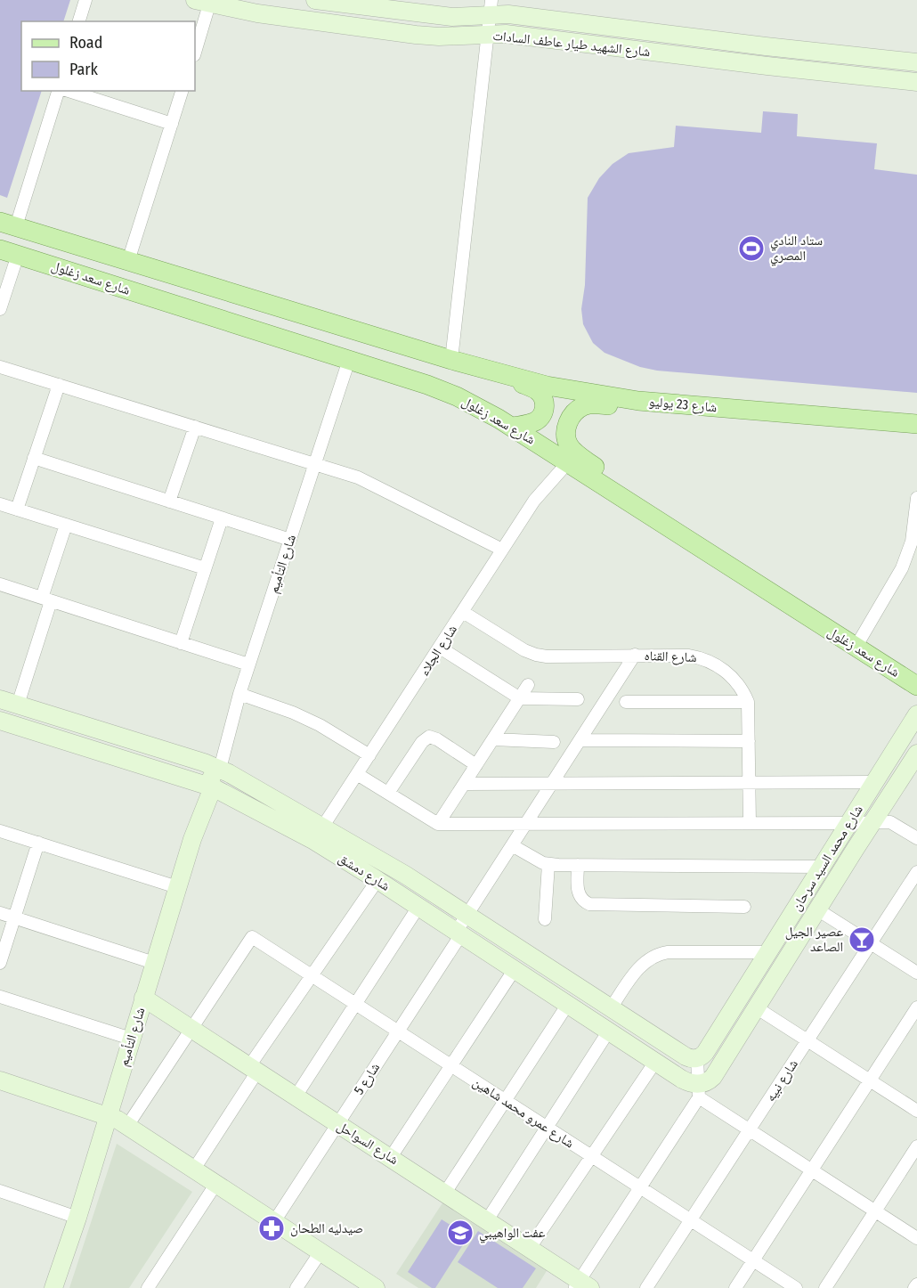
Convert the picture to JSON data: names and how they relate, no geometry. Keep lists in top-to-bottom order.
{
  "streets": {
    "main road": ["شارع سعد زغلول", "شارع 23 يوليو"],
    "street": [
      "شارع الشهيد طيار عاطف السادات",
      "شارع التأميم",
      "شارع الجلاء",
      "شارع القناه",
      "شارع محمد السيد سرحان",
      "شارع دمشق",
      "شارع 5",
      "شارع نبيه",
      "شارع عمرو محمد شاهين",
      "شارع السواحل"
    ]
  },
  "crossings": [
    ["شارع سعد زغلول", "شارع 23 يوليو"],
    ["شارع سعد زغلول", "شارع التأميم"],
    ["شارع سعد زغلول", "شارع الجلاء"],
    ["شارع التأميم", "شارع دمشق"],
    ["شارع التأميم", "شارع السواحل"],
    ["شارع الجلاء", "شارع القناه"],
    ["شارع الجلاء", "شارع دمشق"],
    ["شارع القناه", "شارع 5"],
    ["شارع محمد السيد سرحان", "شارع دمشق"],
    ["شارع محمد السيد سرحان", "شارع عمرو محمد شاهين"],
    ["شارع محمد السيد سرحان", "شارع السواحل"],
    ["شارع دمشق", "شارع 5"],
    ["شارع 5", "شارع عمرو محمد شاهين"],
    ["شارع 5", "شارع السواحل"],
    ["شارع نبيه", "شارع عمرو محمد شاهين"],
    ["شارع عمرو محمد شاهين", "شارع السواحل"]
  ],
  "places": {
    "sports": ["ستاد النادي المصري"],
    "bar": ["عصير الجيل الصاعد"],
    "pharmacy": ["صيدليه الطحان"],
    "school or university": ["عفت الواهيبي"]
  },
  "legend": ["Road", "Park"]
}
